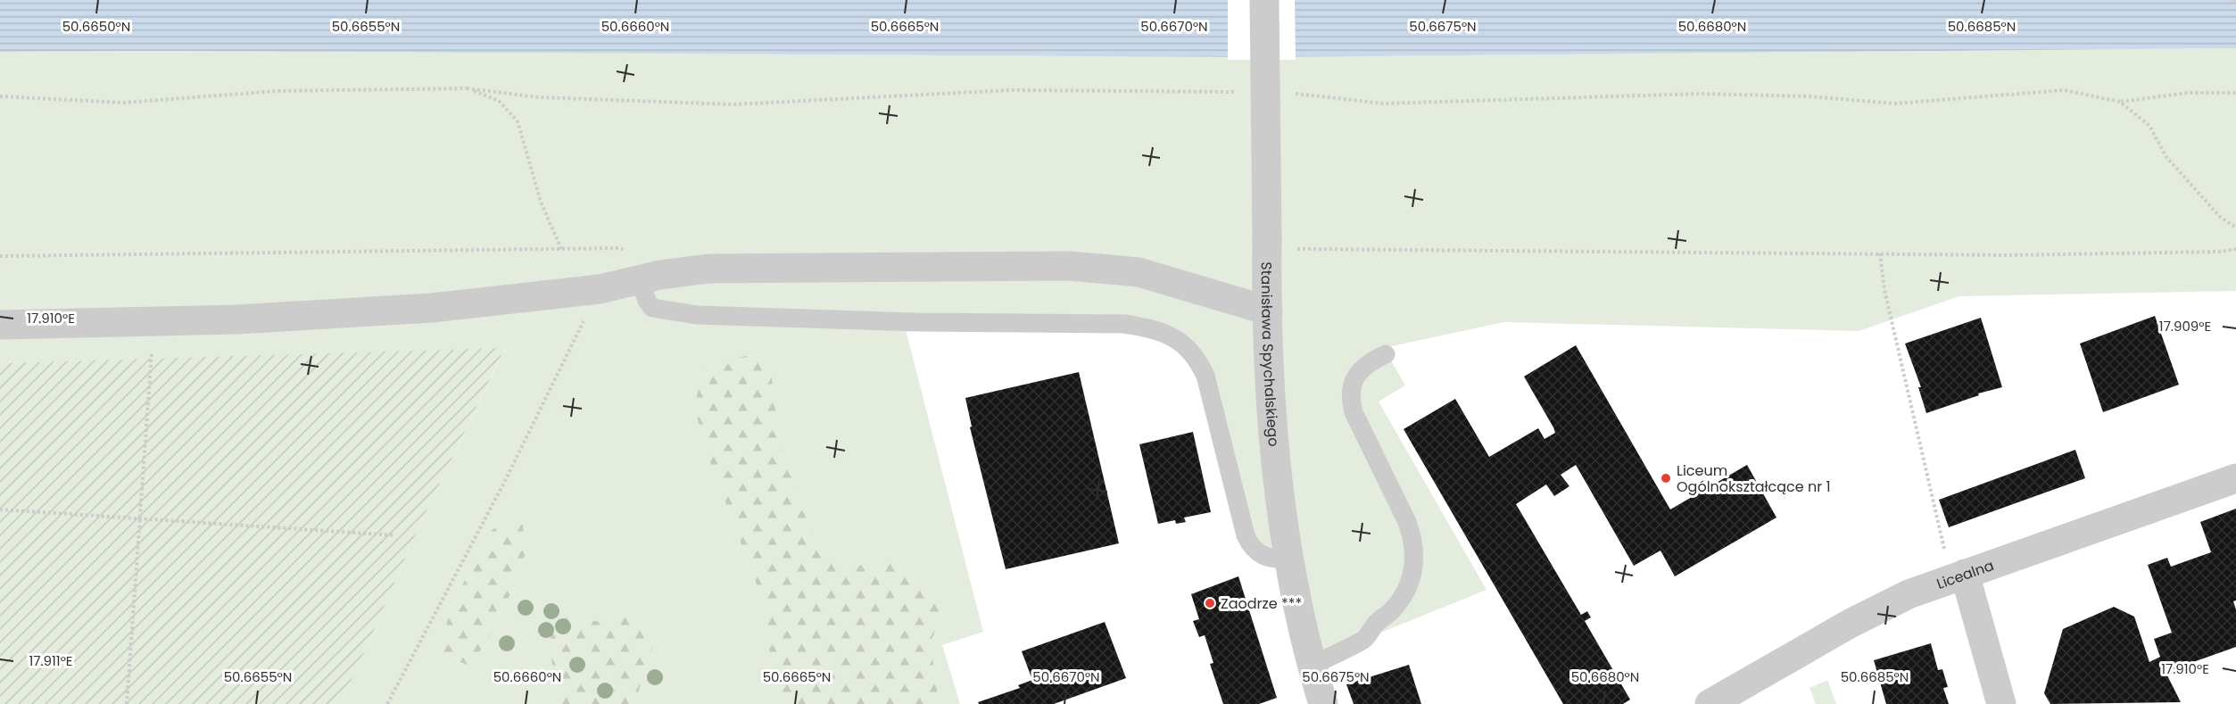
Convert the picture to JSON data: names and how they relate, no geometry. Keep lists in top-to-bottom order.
{
  "streets": {
    "street": ["Stanisława Spychalskiego", "Licealna"]
  },
  "places": ["Liceum Ogólnokształcące nr 1", "Zaodrze ***"],
  "coordinates": [
    "50.6655°N",
    "50.6660°N",
    "50.6665°N",
    "50.6670°N",
    "50.6675°N",
    "50.6680°N",
    "50.6685°N",
    "50.6650°N",
    "17.910°E",
    "17.909°E",
    "17.911°E"
  ]
}
